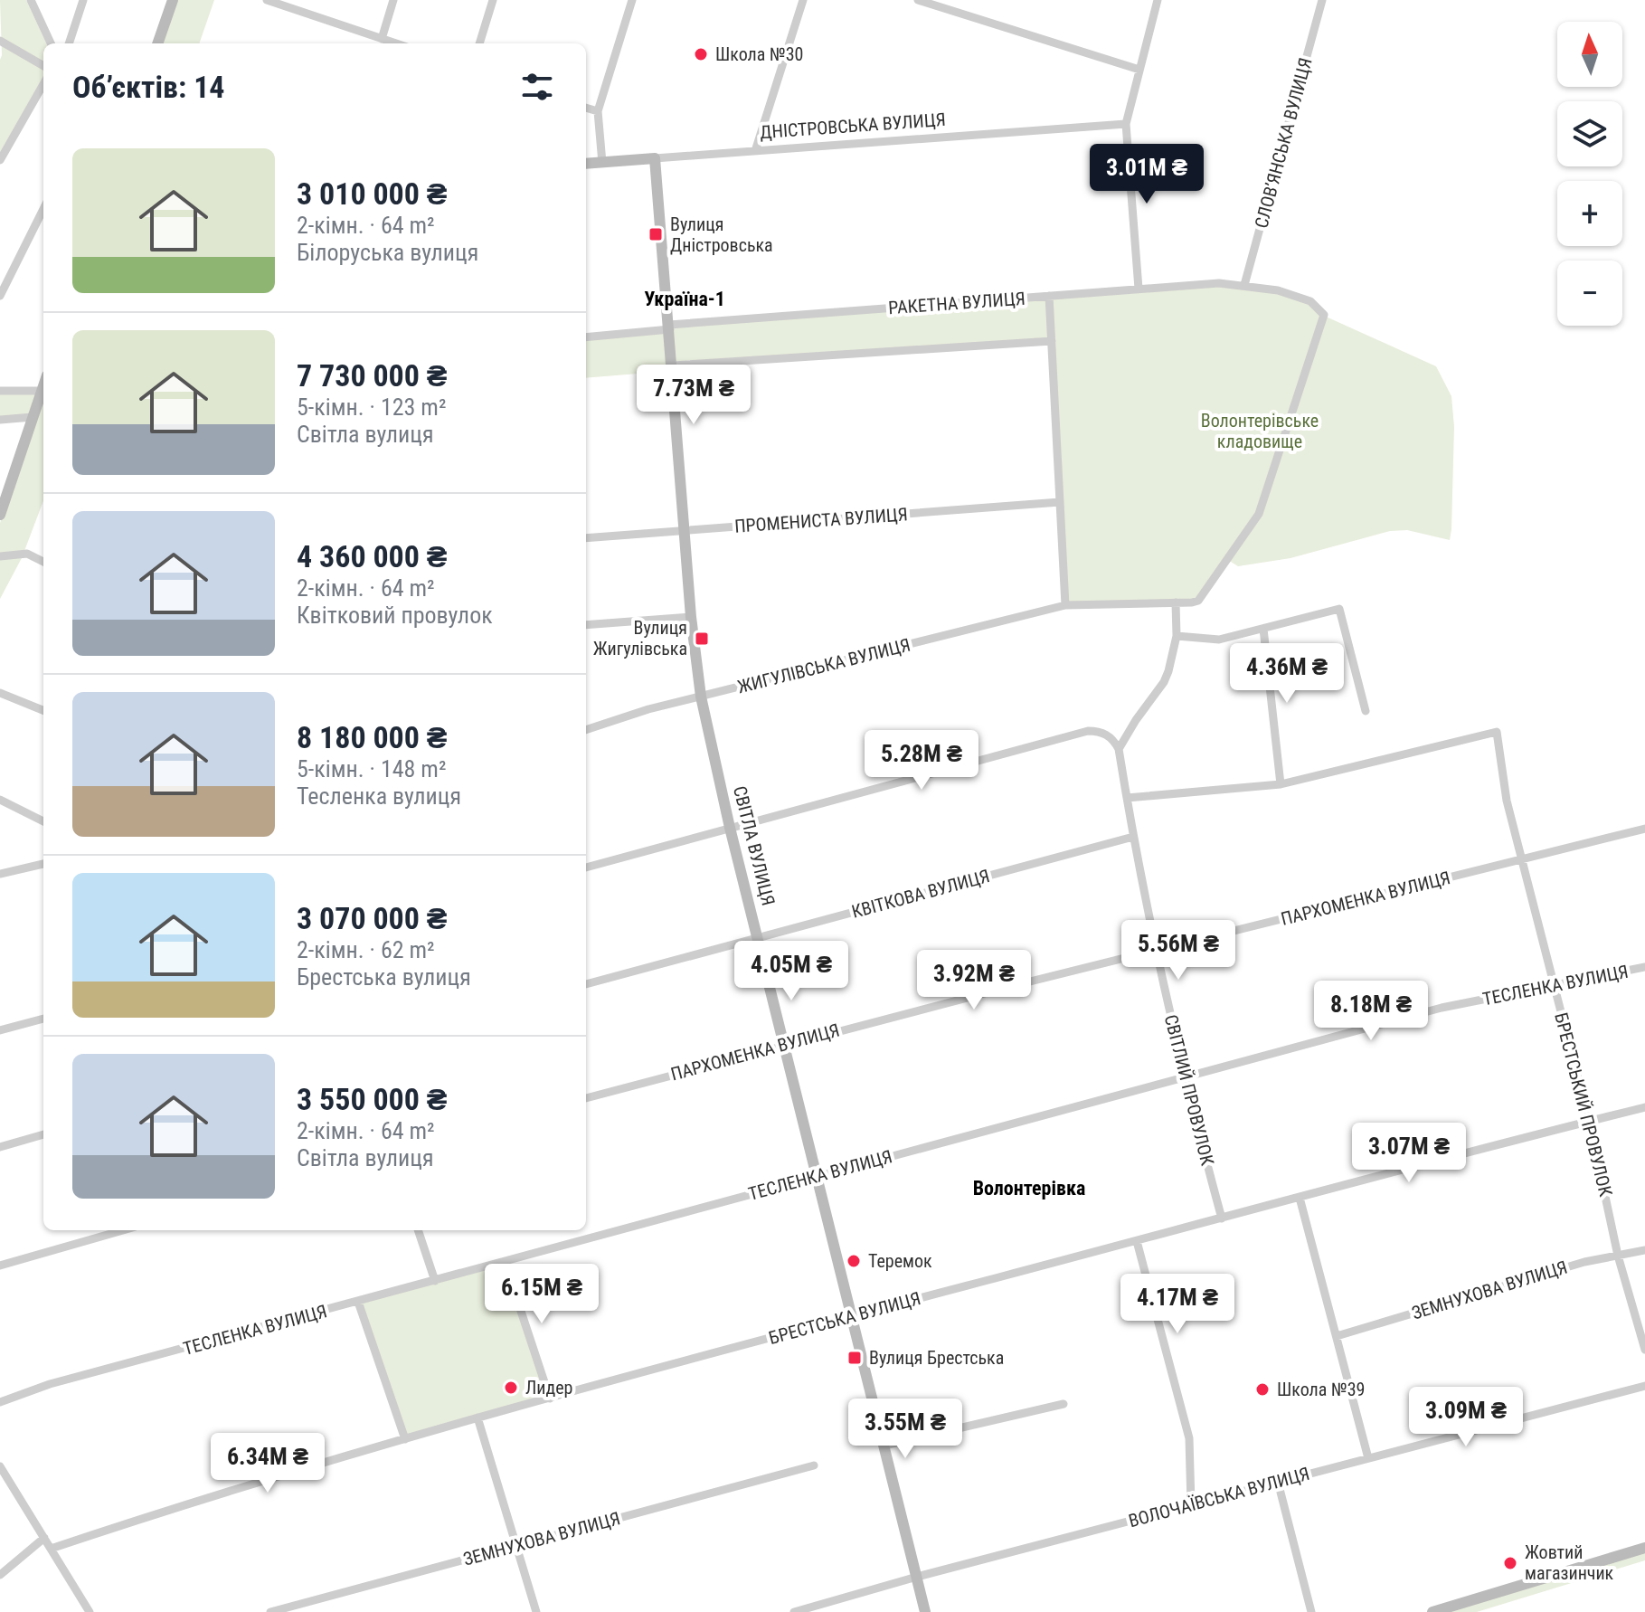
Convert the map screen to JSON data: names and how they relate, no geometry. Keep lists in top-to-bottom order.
{
  "streets": {
    "street": [
      "ДНІСТРОВСЬКА ВУЛИЦЯ",
      "СЛОВ’ЯНСЬКА ВУЛИЦЯ",
      "РАКЕТНА ВУЛИЦЯ",
      "ПРОМЕНИСТА ВУЛИЦЯ",
      "ЖИГУЛІВСЬКА ВУЛИЦЯ",
      "СВІТЛА ВУЛИЦЯ",
      "КВІТКОВА ВУЛИЦЯ",
      "ПАРХОМЕНКА ВУЛИЦЯ",
      "ТЕСЛЕНКА ВУЛИЦЯ",
      "СВІТЛИЙ ПРОВУЛОК",
      "БРЕСТСЬКИЙ ПРОВУЛОК",
      "ЗЕМНУХОВА ВУЛИЦЯ",
      "БРЕСТСЬКА ВУЛИЦЯ",
      "ВОЛОЧАЇВСЬКА ВУЛИЦЯ"
    ]
  },
  "crossings": [
    ["ДНІСТРОВСЬКА ВУЛИЦЯ", "СВІТЛА ВУЛИЦЯ"],
    ["СЛОВ’ЯНСЬКА ВУЛИЦЯ", "РАКЕТНА ВУЛИЦЯ"],
    ["РАКЕТНА ВУЛИЦЯ", "ЖИГУЛІВСЬКА ВУЛИЦЯ"],
    ["РАКЕТНА ВУЛИЦЯ", "СВІТЛА ВУЛИЦЯ"],
    ["ПРОМЕНИСТА ВУЛИЦЯ", "СВІТЛА ВУЛИЦЯ"],
    ["ЖИГУЛІВСЬКА ВУЛИЦЯ", "СВІТЛА ВУЛИЦЯ"],
    ["СВІТЛА ВУЛИЦЯ", "КВІТКОВА ВУЛИЦЯ"],
    ["СВІТЛА ВУЛИЦЯ", "ПАРХОМЕНКА ВУЛИЦЯ"],
    ["СВІТЛА ВУЛИЦЯ", "ТЕСЛЕНКА ВУЛИЦЯ"],
    ["СВІТЛА ВУЛИЦЯ", "БРЕСТСЬКА ВУЛИЦЯ"],
    ["СВІТЛА ВУЛИЦЯ", "ВОЛОЧАЇВСЬКА ВУЛИЦЯ"],
    ["КВІТКОВА ВУЛИЦЯ", "СВІТЛИЙ ПРОВУЛОК"],
    ["ПАРХОМЕНКА ВУЛИЦЯ", "СВІТЛИЙ ПРОВУЛОК"],
    ["ПАРХОМЕНКА ВУЛИЦЯ", "БРЕСТСЬКИЙ ПРОВУЛОК"],
    ["ТЕСЛЕНКА ВУЛИЦЯ", "СВІТЛИЙ ПРОВУЛОК"],
    ["ТЕСЛЕНКА ВУЛИЦЯ", "БРЕСТСЬКИЙ ПРОВУЛОК"],
    ["СВІТЛИЙ ПРОВУЛОК", "БРЕСТСЬКА ВУЛИЦЯ"],
    ["БРЕСТСЬКИЙ ПРОВУЛОК", "ЗЕМНУХОВА ВУЛИЦЯ"],
    ["БРЕСТСЬКИЙ ПРОВУЛОК", "БРЕСТСЬКА ВУЛИЦЯ"]
  ],
  "districts": ["Україна-1", "Волонтерівка"],
  "parks": ["Волонтерівське кладовище"],
  "places": {
    "other": [
      "Школа №30",
      "Теремок",
      "Лидер",
      "Школа №39",
      "Жовтий магазинчик"
    ],
    "transit": ["Вулиця Дністровська", "Вулиця Жигулівська", "Вулиця Брестська"]
  },
  "north": "top",
  "page": {
    "map_buttons": ["+", "−"],
    "heading": "Об’єктів: 14",
    "list": [
      {
        "name": "3 010 000 ₴",
        "note": "2-кімн. · 64 m² · Білоруська вулиця"
      },
      {
        "name": "7 730 000 ₴",
        "note": "5-кімн. · 123 m² · Світла вулиця"
      },
      {
        "name": "4 360 000 ₴",
        "note": "2-кімн. · 64 m² · Квітковий провулок"
      },
      {
        "name": "8 180 000 ₴",
        "note": "5-кімн. · 148 m² · Тесленка вулиця"
      },
      {
        "name": "3 070 000 ₴",
        "note": "2-кімн. · 62 m² · Брестська вулиця"
      },
      {
        "name": "3 550 000 ₴",
        "note": "2-кімн. · 64 m² · Світла вулиця"
      }
    ],
    "price": [
      "3.01M ₴",
      "7.73M ₴",
      "4.36M ₴",
      "5.28M ₴",
      "5.56M ₴",
      "4.05M ₴",
      "3.92M ₴",
      "8.18M ₴",
      "3.07M ₴",
      "6.15M ₴",
      "4.17M ₴",
      "3.09M ₴",
      "3.55M ₴",
      "6.34M ₴"
    ]
  }
}
